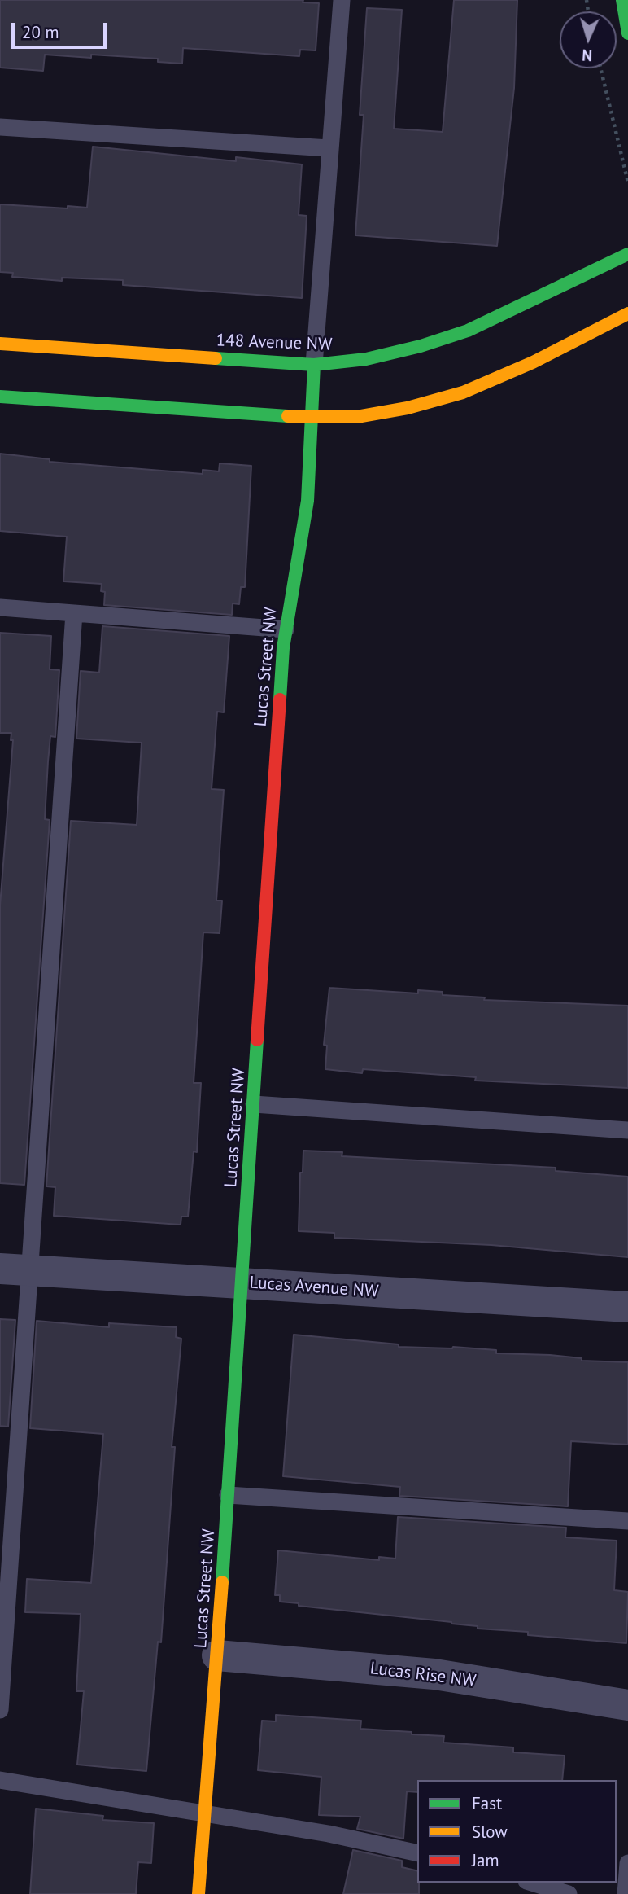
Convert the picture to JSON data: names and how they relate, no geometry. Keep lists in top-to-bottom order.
{
  "streets": {
    "street": [
      "148 Avenue NW",
      "Lucas Street NW",
      "Lucas Avenue NW",
      "Lucas Rise NW"
    ]
  },
  "crossings": [
    ["148 Avenue NW", "Lucas Street NW"],
    ["Lucas Street NW", "Lucas Avenue NW"],
    ["Lucas Street NW", "Lucas Rise NW"]
  ],
  "legend": ["Fast", "Slow", "Jam"],
  "scale_bar": "20 m",
  "north": "bottom"
}
